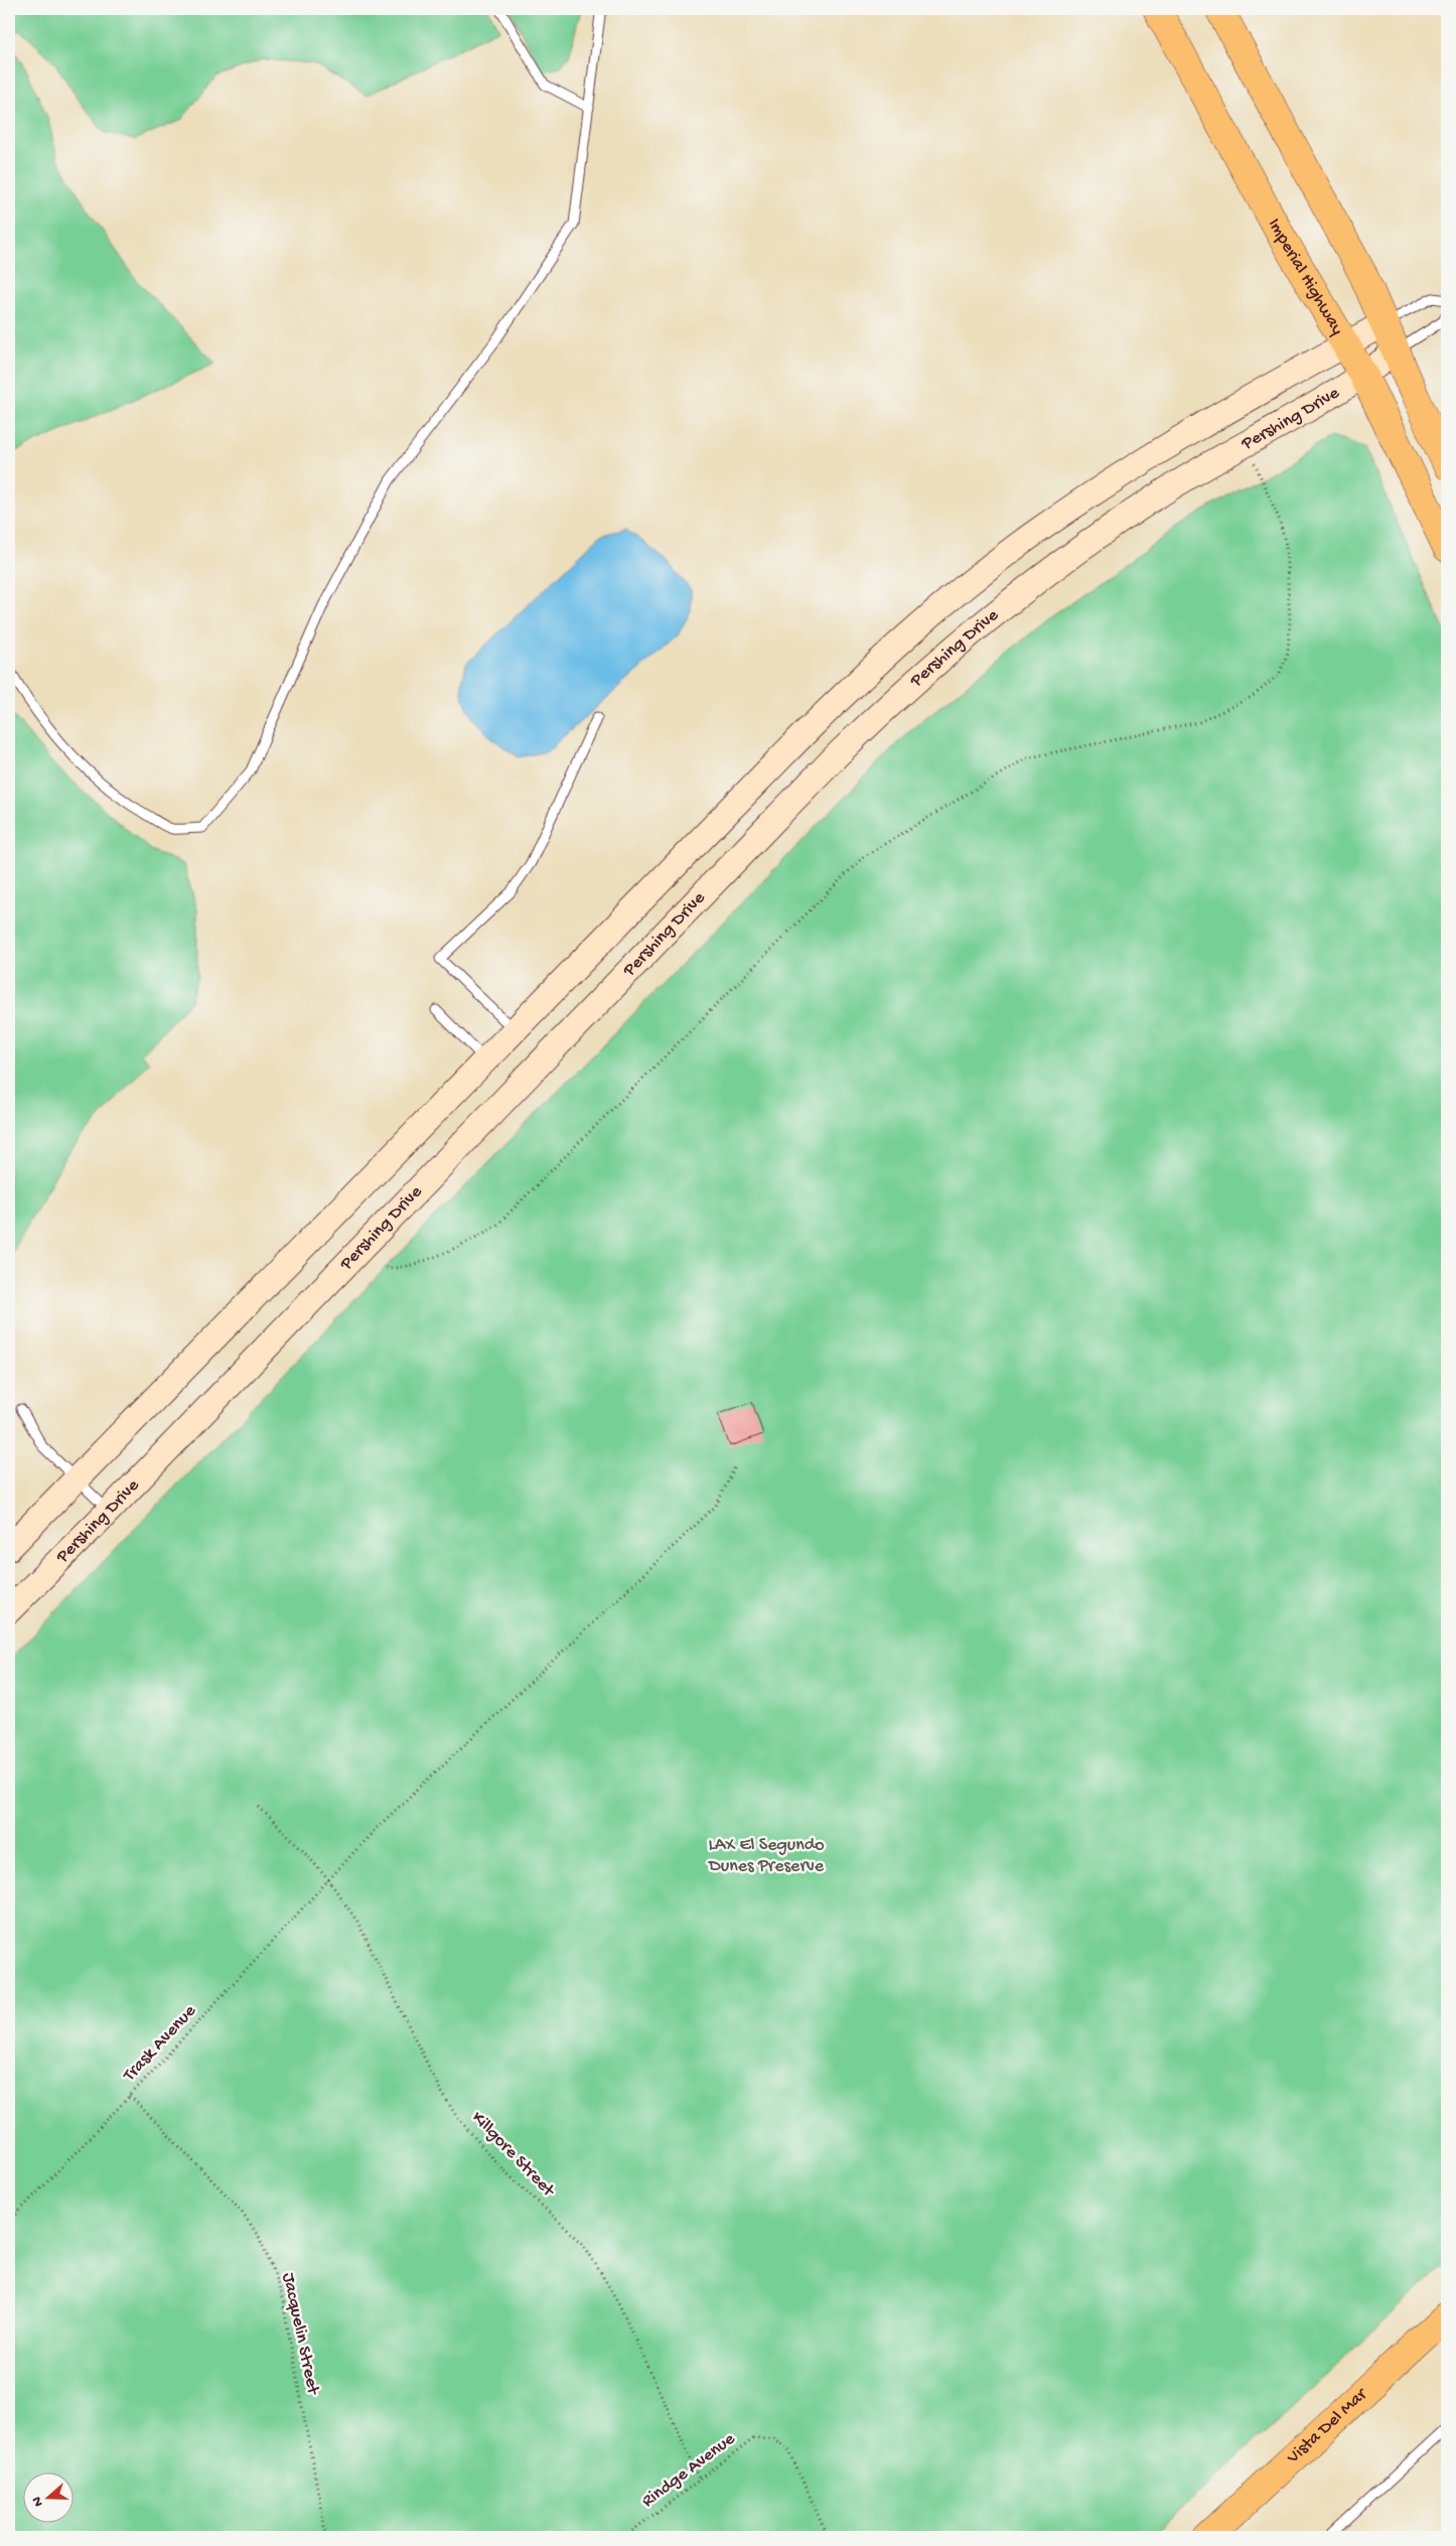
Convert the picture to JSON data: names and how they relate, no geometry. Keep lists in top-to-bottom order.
{
  "streets": {
    "main road": ["Imperial Highway", "Pershing Drive", "Vista Del Mar"],
    "path": [
      "Trask Avenue",
      "Killgore Street",
      "Jacquelin Street",
      "Rindge Avenue"
    ]
  },
  "crossings": [
    ["Imperial Highway", "Pershing Drive"],
    ["Trask Avenue", "Killgore Street"],
    ["Trask Avenue", "Jacquelin Street"],
    ["Killgore Street", "Rindge Avenue"]
  ],
  "parks": ["LAX El Segundo Dunes Preserve"],
  "north": "left"
}
